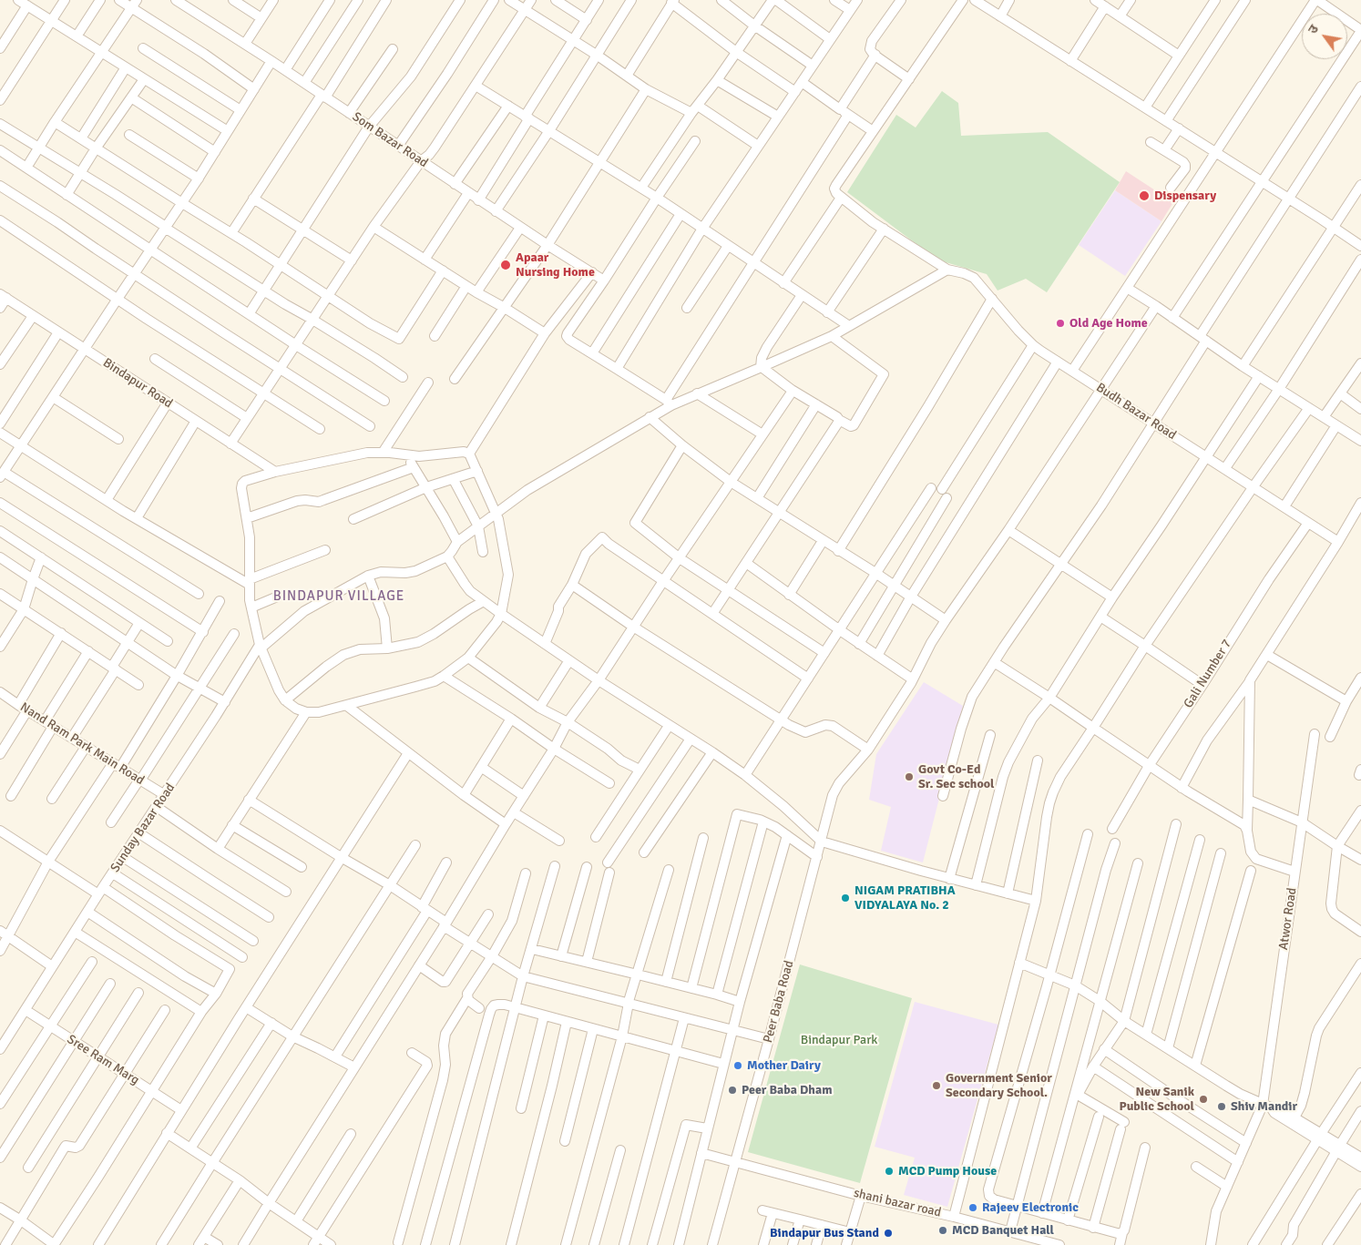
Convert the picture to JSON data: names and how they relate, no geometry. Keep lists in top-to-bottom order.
{
  "streets": {
    "street": [
      "Som Bazar Road",
      "Bindapur Road",
      "Budh Bazar Road",
      "Gali Number 7",
      "Nand Ram Park Main Road",
      "Sunday Bazar Road",
      "Atwor Road",
      "Peer Baba Road",
      "Sree Ram Marg",
      "shani bazar road"
    ]
  },
  "crossings": [
    ["Budh Bazar Road", "Gali Number 7"],
    ["Budh Bazar Road", "Peer Baba Road"],
    ["Nand Ram Park Main Road", "Sunday Bazar Road"],
    ["Sunday Bazar Road", "Sree Ram Marg"],
    ["Peer Baba Road", "shani bazar road"]
  ],
  "districts": ["BINDAPUR VILLAGE"],
  "parks": ["Bindapur Park"],
  "places": [
    "Dispensary",
    "Apaar Nursing Home",
    "Old Age Home",
    "Govt Co-Ed Sr. Sec school",
    "NIGAM PRATIBHA VIDYALAYA No. 2",
    "Mother Dairy",
    "Government Senior Secondary School.",
    "Peer Baba Dham",
    "New Sanik Public School",
    "Shiv Mandir",
    "MCD Pump House",
    "Rajeev Electronic",
    "MCD Banquet Hall",
    "Bindapur Bus Stand"
  ],
  "north": "top left"
}
